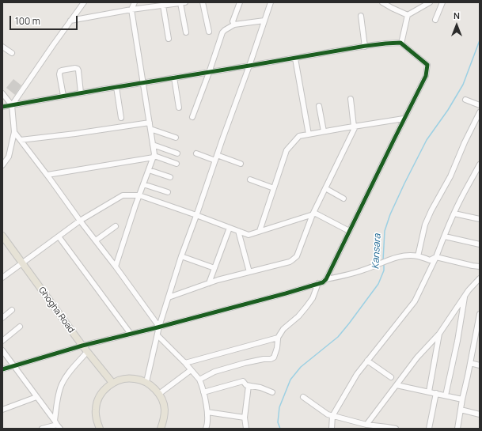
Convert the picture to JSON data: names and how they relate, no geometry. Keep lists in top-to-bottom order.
{
  "streets": {
    "main road": ["Ghogha Road"]
  },
  "water": ["Kansara"],
  "scale_bar": "100 m",
  "north": "top"
}
